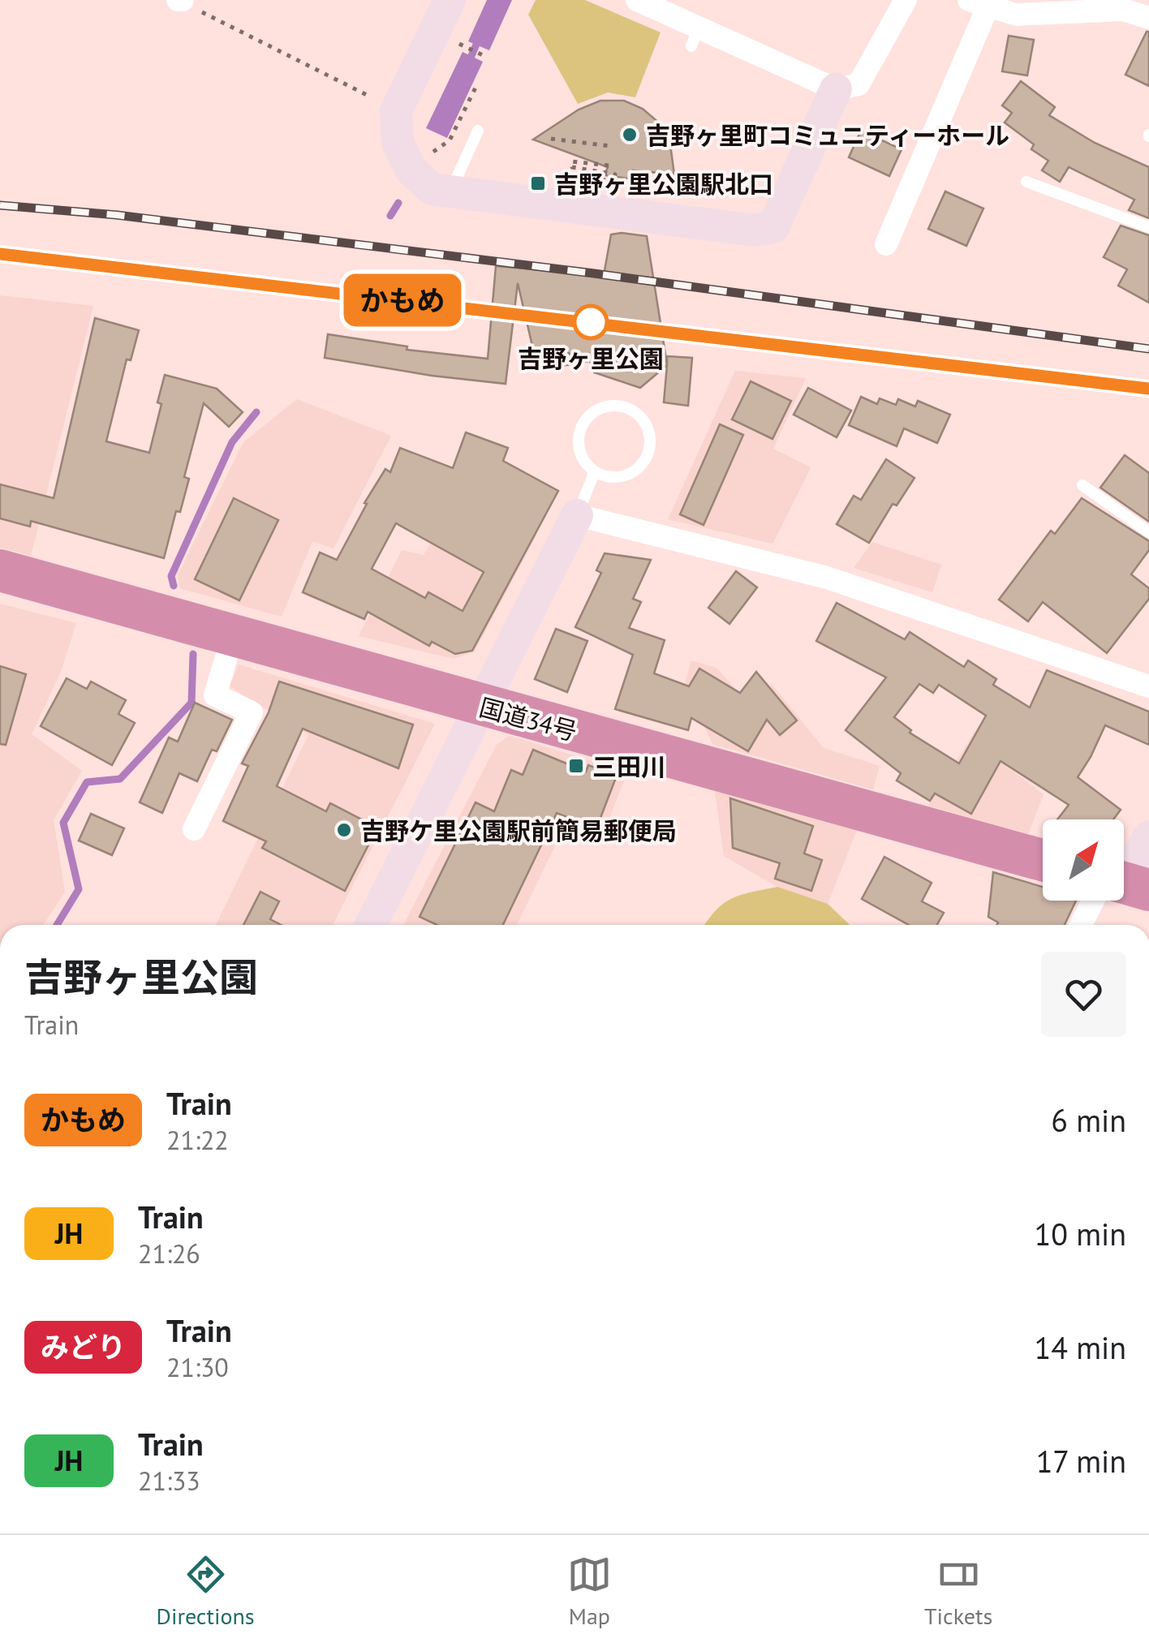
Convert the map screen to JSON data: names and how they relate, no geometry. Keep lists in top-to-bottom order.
{
  "streets": {
    "highway": ["国道34号"]
  },
  "places": {
    "other": ["吉野ヶ里町コミュニティーホール", "吉野ヶ里公園", "吉野ケ里公園駅前簡易郵便局"],
    "transit": ["吉野ヶ里公園駅北口", "三田川"]
  },
  "north": "top right",
  "page": {
    "on_map": "かもめ",
    "heading": ["吉野ヶ里公園", "Train"],
    "list": [
      {
        "mark": "かもめ",
        "name": "Train",
        "note": "21:22",
        "value": "6 min"
      },
      {
        "mark": "JH",
        "name": "Train",
        "note": "21:26",
        "value": "10 min"
      },
      {
        "mark": "みどり",
        "name": "Train",
        "note": "21:30",
        "value": "14 min"
      },
      {
        "mark": "JH",
        "name": "Train",
        "note": "21:33",
        "value": "17 min"
      }
    ],
    "tabs": ["Directions", "Map", "Tickets"]
  }
}
